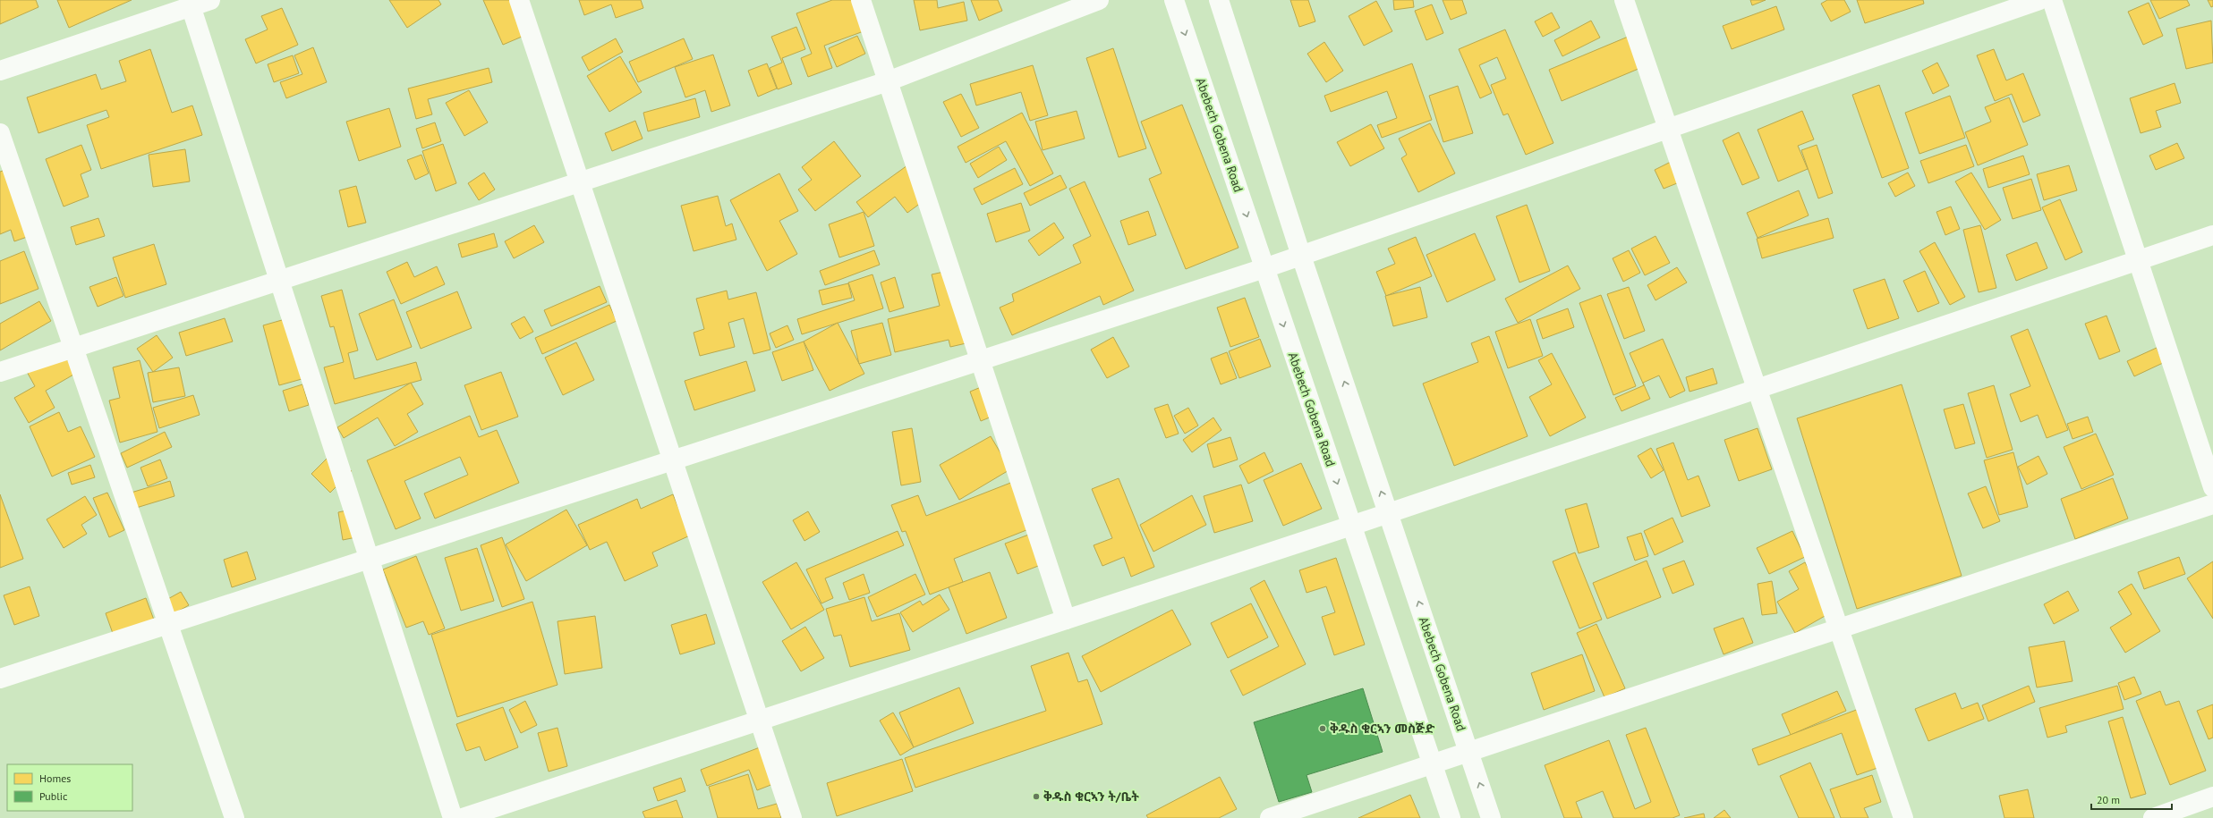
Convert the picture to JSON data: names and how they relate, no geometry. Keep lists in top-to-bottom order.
{
  "streets": {
    "street": ["Abebech Gobena Road"]
  },
  "places": ["ቅዱስ ቁርኣን መስጅድ", "ቅዱስ ቁርኣን ት/ቤት"],
  "legend": ["Homes", "Public"],
  "scale_bar": "20 m"
}
